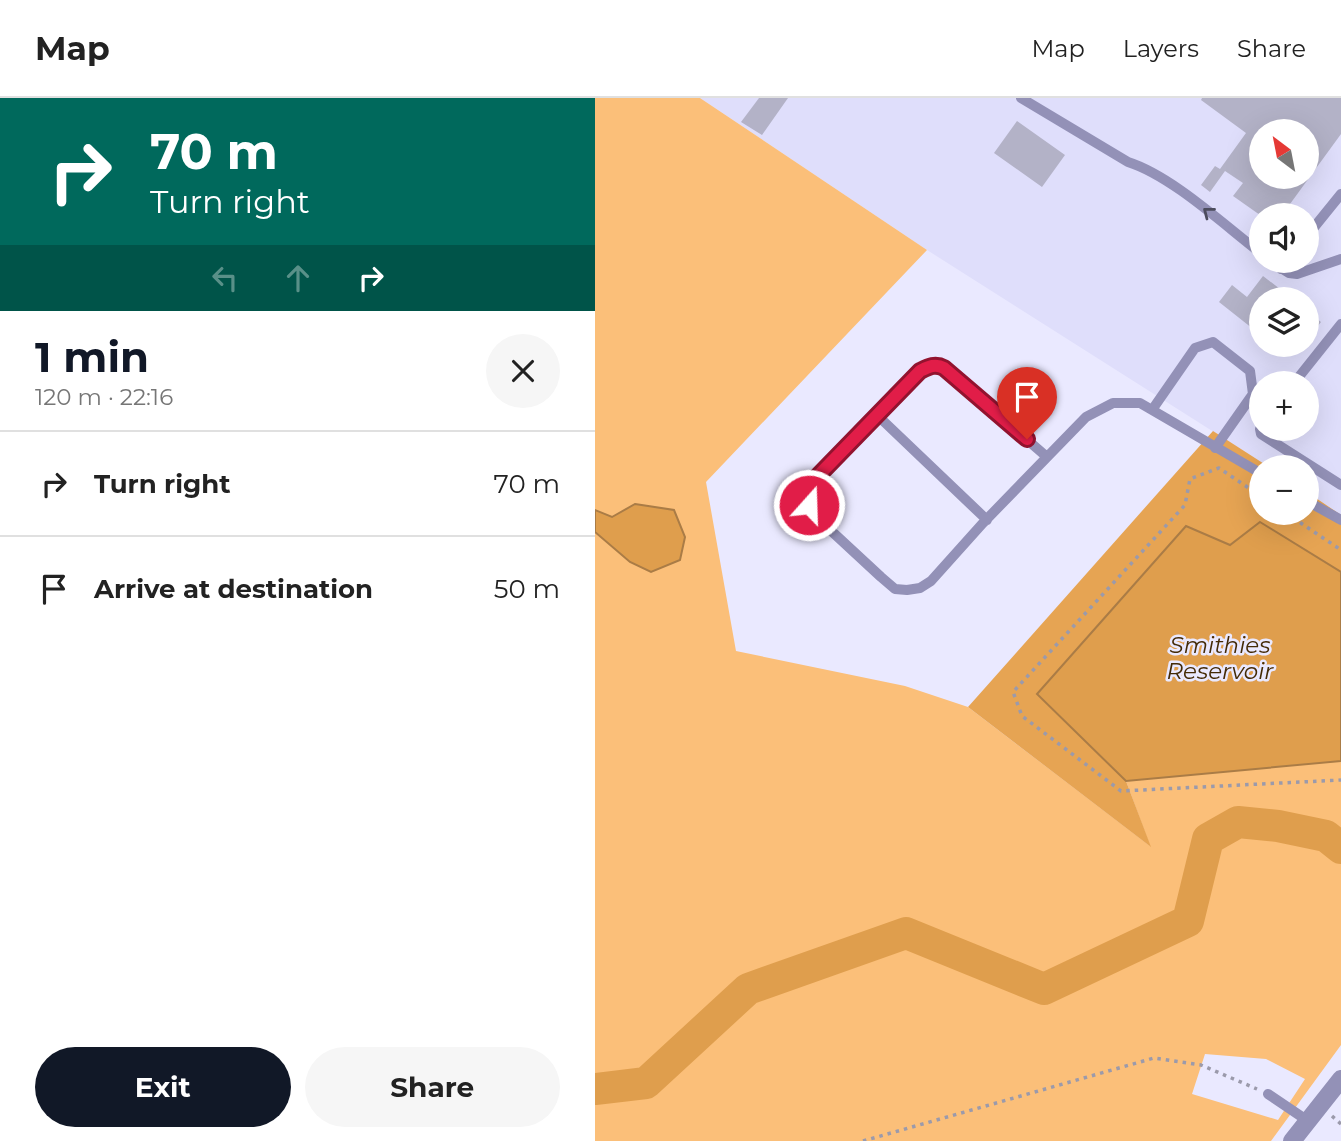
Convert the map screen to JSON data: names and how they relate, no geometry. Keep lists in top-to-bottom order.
{
  "water": ["Smithies Reservoir"],
  "north": "top left",
  "page": {
    "header": "Map",
    "nav": ["Map", "Layers", "Share"],
    "turn": ["70 m", "Turn right"],
    "map_buttons": ["+", "−"],
    "heading": ["1 min", "120 m · 22:16"],
    "list": [
      {
        "name": "Turn right",
        "value": "70 m"
      },
      {
        "name": "Arrive at destination",
        "value": "50 m"
      }
    ],
    "buttons": ["Exit", "Share"]
  }
}
